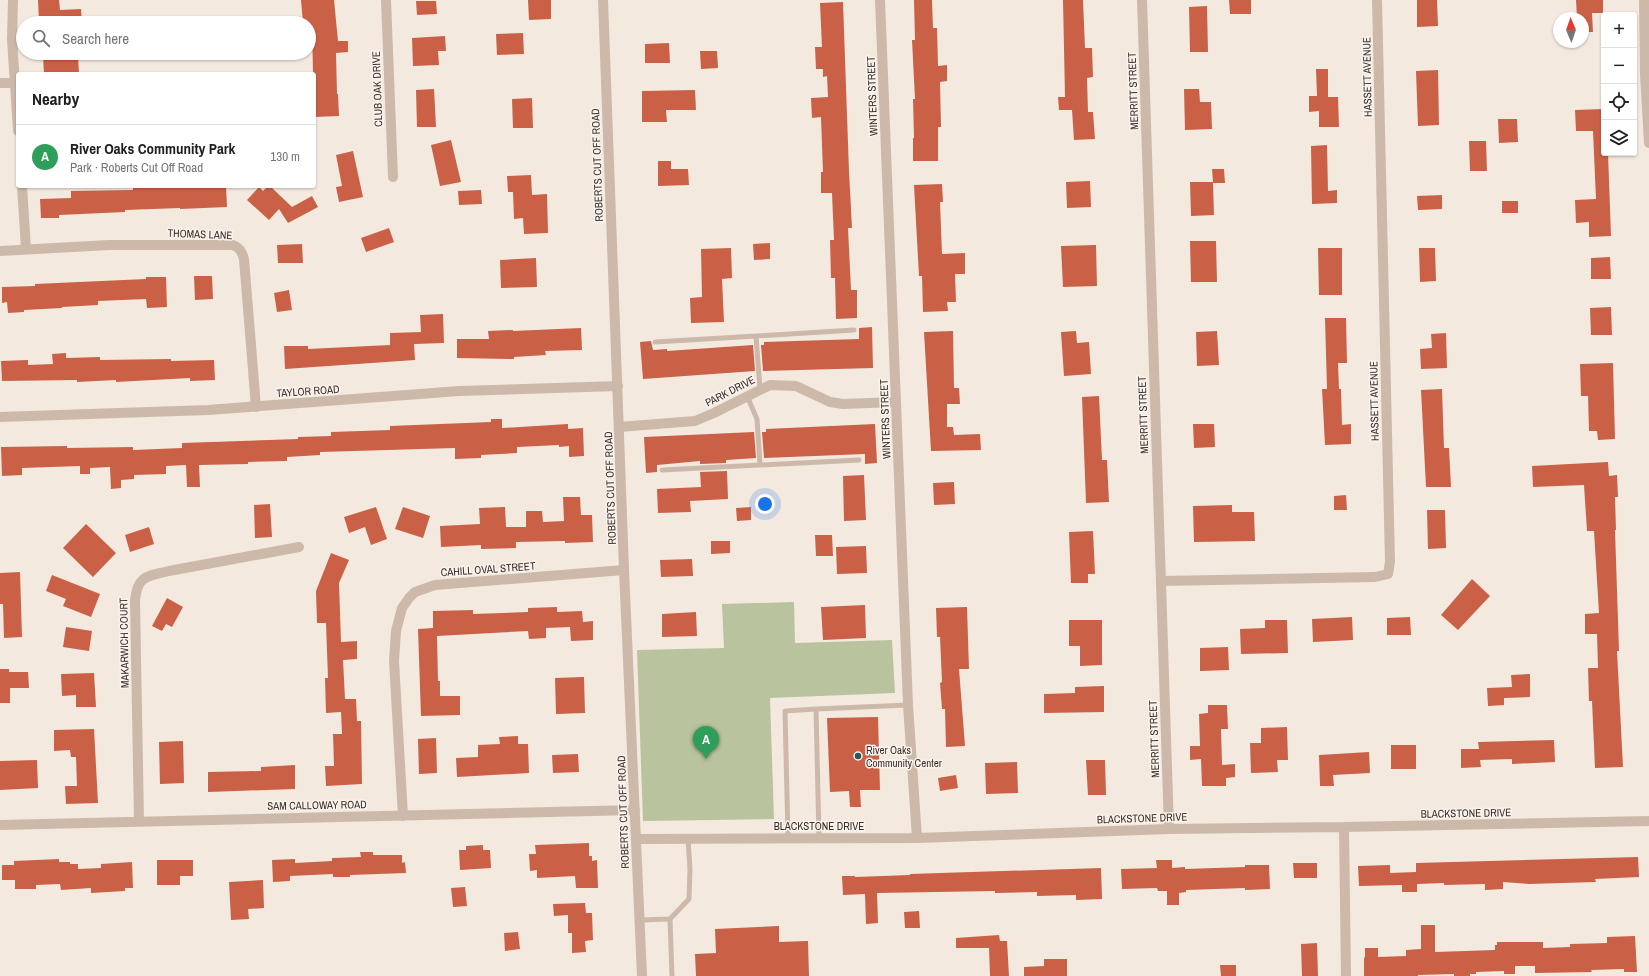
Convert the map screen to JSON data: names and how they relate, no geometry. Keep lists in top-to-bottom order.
{
  "streets": {
    "street": [
      "HASSETT AVENUE",
      "CLUB OAK DRIVE",
      "MERRITT STREET",
      "WINTERS STREET",
      "ROBERTS CUT OFF ROAD",
      "THOMAS LANE",
      "TAYLOR ROAD",
      "PARK DRIVE",
      "CAHILL OVAL STREET",
      "MAKARWICH COURT",
      "SAM CALLOWAY ROAD",
      "BLACKSTONE DRIVE"
    ]
  },
  "crossings": [
    ["HASSETT AVENUE", "MERRITT STREET"],
    ["MERRITT STREET", "BLACKSTONE DRIVE"],
    ["WINTERS STREET", "PARK DRIVE"],
    ["WINTERS STREET", "BLACKSTONE DRIVE"],
    ["ROBERTS CUT OFF ROAD", "TAYLOR ROAD"],
    ["ROBERTS CUT OFF ROAD", "PARK DRIVE"],
    ["ROBERTS CUT OFF ROAD", "CAHILL OVAL STREET"],
    ["ROBERTS CUT OFF ROAD", "SAM CALLOWAY ROAD"],
    ["ROBERTS CUT OFF ROAD", "BLACKSTONE DRIVE"],
    ["THOMAS LANE", "TAYLOR ROAD"],
    ["CAHILL OVAL STREET", "SAM CALLOWAY ROAD"],
    ["MAKARWICH COURT", "SAM CALLOWAY ROAD"]
  ],
  "places": ["River Oaks Community Center"],
  "north": "top",
  "page": {
    "map_buttons": ["+", "−"],
    "search": "Search here",
    "heading": "Nearby",
    "list": [
      {
        "mark": "A",
        "name": "River Oaks Community Park",
        "note": "Park · Roberts Cut Off Road",
        "value": "130 m"
      }
    ],
    "pins": "A"
  }
}
